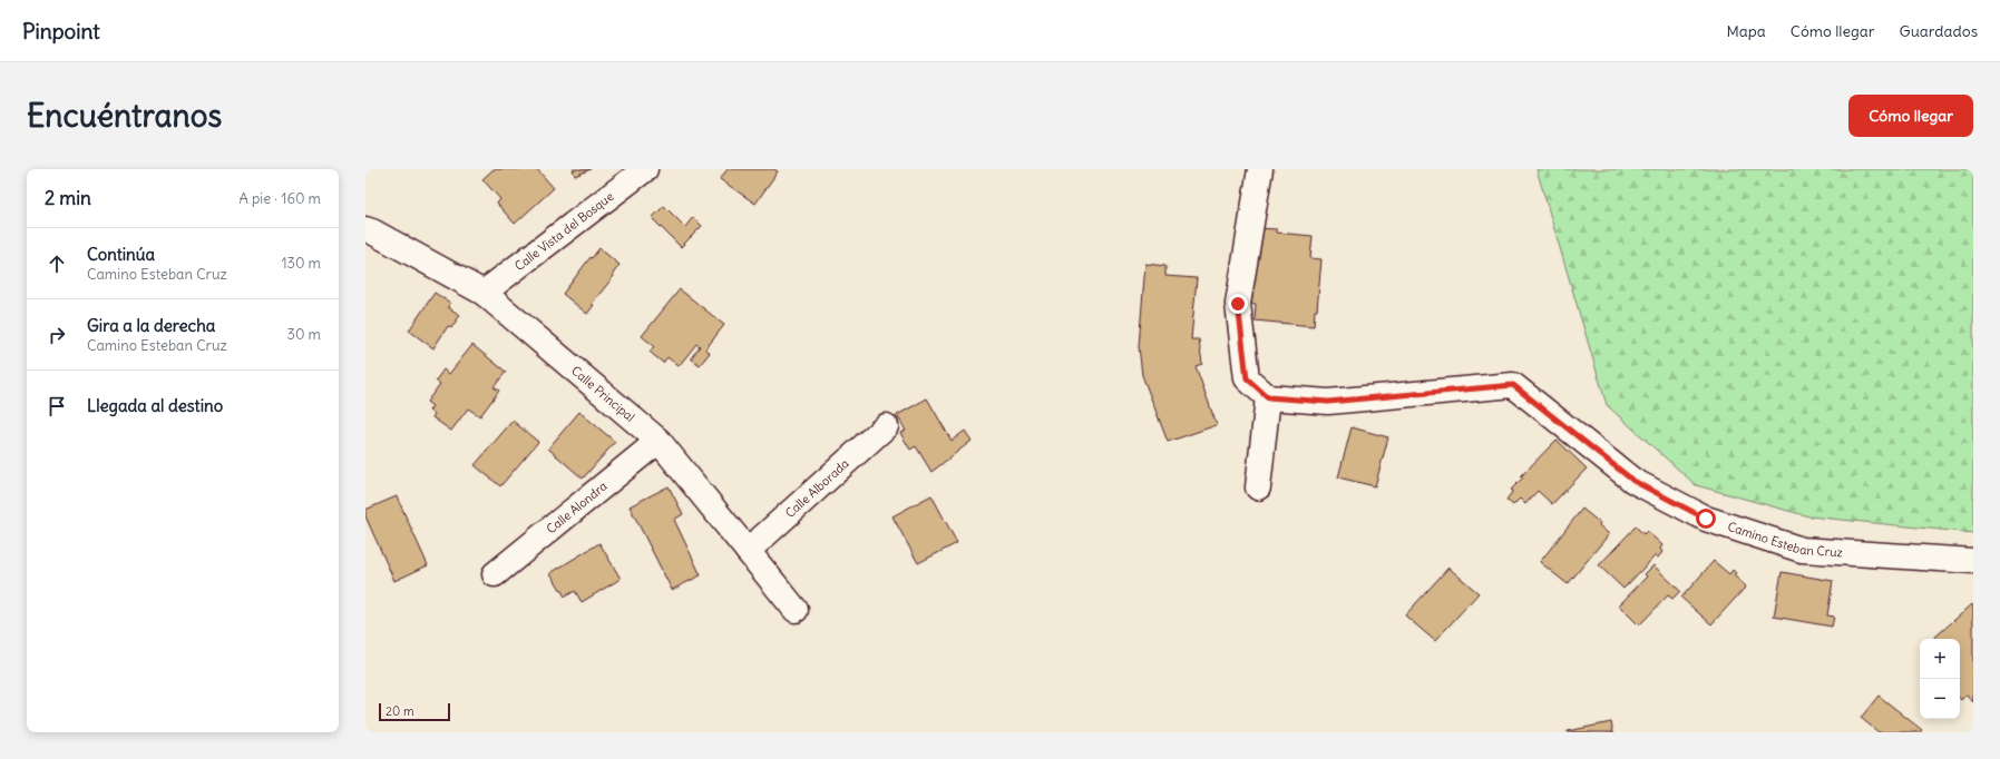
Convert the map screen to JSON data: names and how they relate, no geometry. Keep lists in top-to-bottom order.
{
  "streets": {
    "street": [
      "Calle Vista del Bosque",
      "Calle Principal",
      "Calle Alborada",
      "Calle Alondra",
      "Camino Esteban Cruz"
    ]
  },
  "crossings": [
    ["Calle Vista del Bosque", "Calle Principal"],
    ["Calle Principal", "Calle Alborada"],
    ["Calle Principal", "Calle Alondra"]
  ],
  "scale_bar": "20 m",
  "page": {
    "header": "Pinpoint",
    "nav": ["Mapa", "Cómo llegar", "Guardados"],
    "buttons": "Cómo llegar",
    "title": "Encuéntranos",
    "heading": ["2 min", "A pie · 160 m"],
    "list": [
      ["Continúa", "Camino Esteban Cruz", "130 m"],
      ["Gira a la derecha", "Camino Esteban Cruz", "30 m"],
      "Llegada al destino"
    ],
    "map_buttons": ["+", "−"],
    "scale": "20 m"
  }
}
